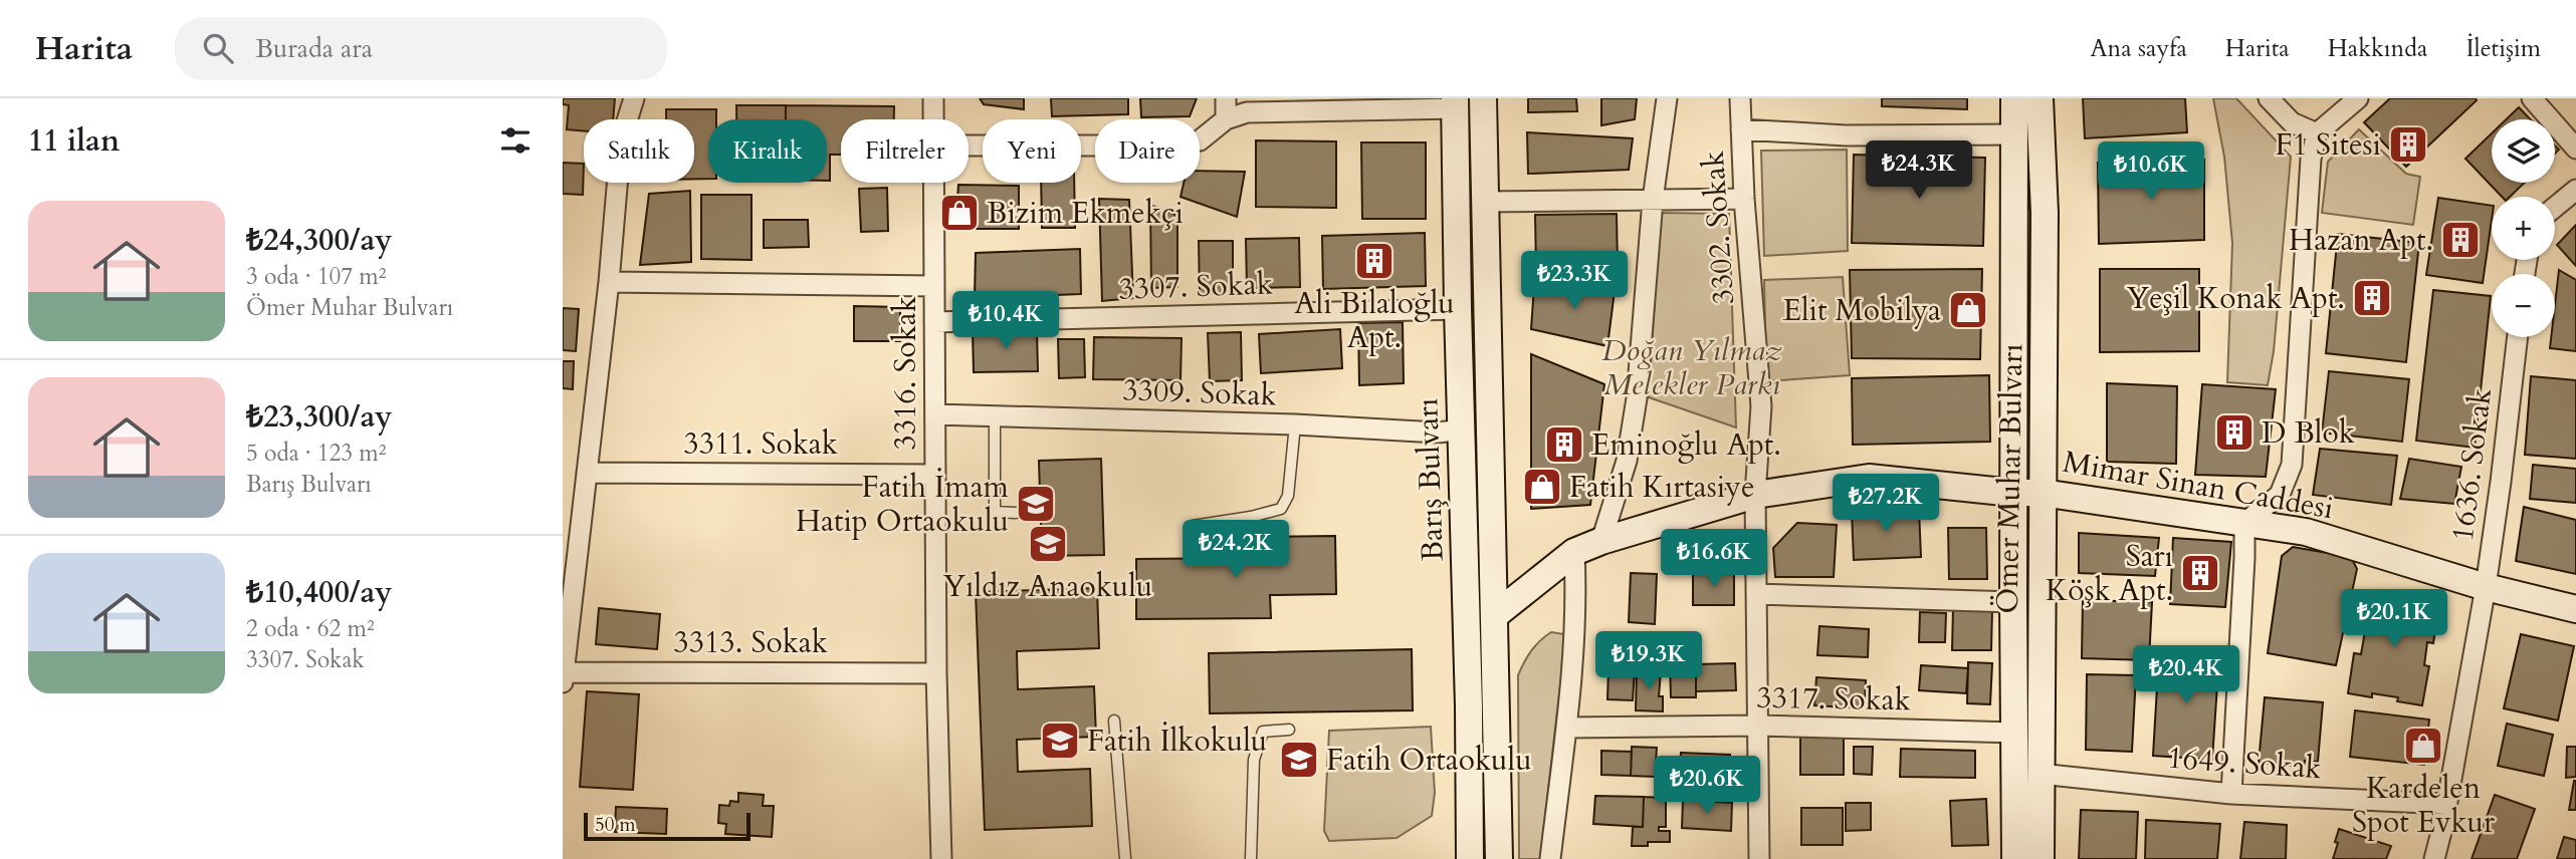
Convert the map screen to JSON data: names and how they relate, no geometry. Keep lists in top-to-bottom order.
{
  "streets": {
    "main road": ["Ömer Muhar Bulvarı", "Barış Bulvarı", "Mimar Sinan Caddesi"],
    "street": [
      "3302. Sokak",
      "3307. Sokak",
      "3316. Sokak",
      "3309. Sokak",
      "3311. Sokak",
      "1636. Sokak",
      "3313. Sokak",
      "3317. Sokak",
      "1649. Sokak"
    ]
  },
  "crossings": [
    ["3302. Sokak", "Mimar Sinan Caddesi"],
    ["3302. Sokak", "3317. Sokak"],
    ["3307. Sokak", "3316. Sokak"],
    ["3307. Sokak", "Barış Bulvarı"],
    ["3316. Sokak", "3309. Sokak"],
    ["3316. Sokak", "3311. Sokak"],
    ["3316. Sokak", "3313. Sokak"],
    ["3309. Sokak", "Barış Bulvarı"],
    ["1636. Sokak", "Mimar Sinan Caddesi"],
    ["1636. Sokak", "1649. Sokak"],
    ["Ömer Muhar Bulvarı", "Mimar Sinan Caddesi"],
    ["Ömer Muhar Bulvarı", "3317. Sokak"],
    ["Ömer Muhar Bulvarı", "1649. Sokak"],
    ["Barış Bulvarı", "Mimar Sinan Caddesi"]
  ],
  "parks": ["Doğan Yılmaz Melekler Parkı"],
  "places": {
    "building": [
      "F1 Sitesi",
      "Hazan Apt.",
      "Ali Bilaloğlu Apt.",
      "Yeşil Konak Apt.",
      "D Blok",
      "Eminoğlu Apt.",
      "Sarı Köşk Apt."
    ],
    "shop": [
      "Bizim Ekmekçi",
      "Elit Mobilya",
      "Fatih Kırtasiye",
      "Kardelen Spot Evkur"
    ],
    "school or university": [
      "Fatih İmam Hatip Ortaokulu",
      "Yıldız Anaokulu",
      "Fatih İlkokulu",
      "Fatih Ortaokulu"
    ]
  },
  "scale_bar": "50 m",
  "page": {
    "header": "Harita",
    "search": "Burada ara",
    "nav": [
      "Ana sayfa",
      "Harita",
      "Hakkında",
      "İletişim"
    ],
    "heading": "11 ilan",
    "map_buttons": ["+", "−"],
    "chip": [
      "Satılık",
      "Kiralık",
      "Filtreler",
      "Yeni",
      "Daire"
    ],
    "price": [
      "₺24.3K",
      "₺10.6K",
      "₺23.3K",
      "₺10.4K",
      "₺27.2K",
      "₺24.2K",
      "₺16.6K",
      "₺20.1K",
      "₺19.3K",
      "₺20.4K",
      "₺20.6K"
    ],
    "list": [
      {
        "name": "₺24,300/ay",
        "note": "3 oda · 107 m² · Ömer Muhar Bulvarı"
      },
      {
        "name": "₺23,300/ay",
        "note": "5 oda · 123 m² · Barış Bulvarı"
      },
      {
        "name": "₺10,400/ay",
        "note": "2 oda · 62 m² · 3307. Sokak"
      }
    ],
    "scale": "50 m"
  }
}
